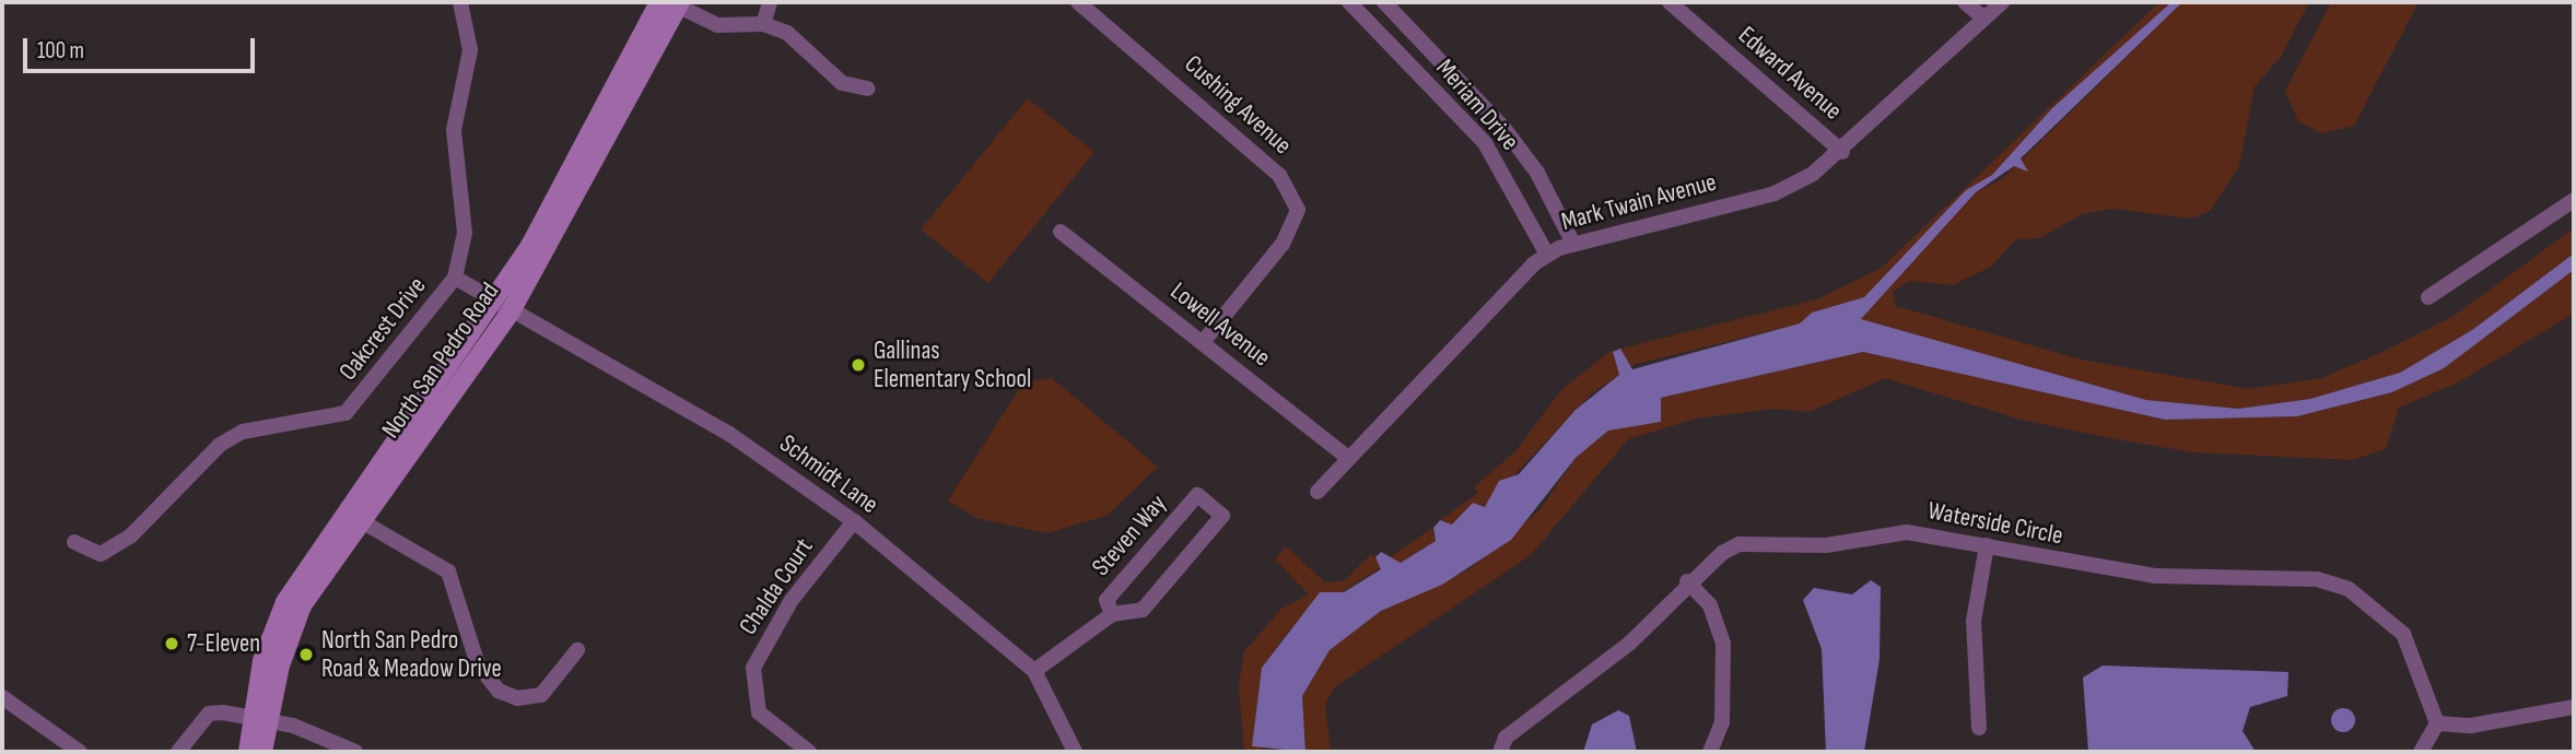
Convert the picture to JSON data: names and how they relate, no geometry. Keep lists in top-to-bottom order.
{
  "streets": {
    "main road": ["North San Pedro Road"],
    "street": [
      "Edward Avenue",
      "Cushing Avenue",
      "Meriam Drive",
      "Mark Twain Avenue",
      "Lowell Avenue",
      "Oakcrest Drive",
      "Schmidt Lane",
      "Waterside Circle",
      "Steven Way",
      "Chalda Court"
    ]
  },
  "crossings": [
    ["Edward Avenue", "Mark Twain Avenue"],
    ["Cushing Avenue", "Lowell Avenue"],
    ["Meriam Drive", "Mark Twain Avenue"],
    ["Mark Twain Avenue", "Lowell Avenue"],
    ["Oakcrest Drive", "Schmidt Lane"],
    ["North San Pedro Road", "Schmidt Lane"],
    ["Schmidt Lane", "Steven Way"],
    ["Schmidt Lane", "Chalda Court"]
  ],
  "places": ["Gallinas Elementary School", "7-Eleven", "North San Pedro Road & Meadow Drive"],
  "scale_bar": "100 m"
}
